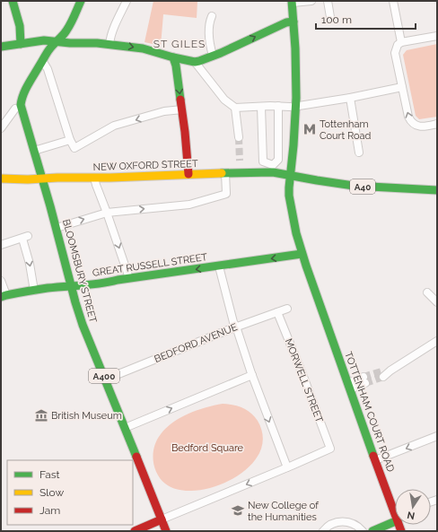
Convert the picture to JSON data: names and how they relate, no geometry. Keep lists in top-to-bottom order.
{
  "streets": {
    "main road": [
      "NEW OXFORD STREET",
      "A40",
      "GREAT RUSSELL STREET",
      "BLOOMSBURY STREET",
      "A400",
      "TOTTENHAM COURT ROAD"
    ],
    "street": ["BEDFORD AVENUE", "MORWELL STREET"]
  },
  "crossings": [
    ["NEW OXFORD STREET", "A40"],
    ["NEW OXFORD STREET", "BLOOMSBURY STREET"],
    ["NEW OXFORD STREET", "A400"],
    ["NEW OXFORD STREET", "TOTTENHAM COURT ROAD"],
    ["A40", "TOTTENHAM COURT ROAD"],
    ["GREAT RUSSELL STREET", "BLOOMSBURY STREET"],
    ["GREAT RUSSELL STREET", "TOTTENHAM COURT ROAD"],
    ["BLOOMSBURY STREET", "BEDFORD AVENUE"],
    ["BLOOMSBURY STREET", "A400"],
    ["BEDFORD AVENUE", "MORWELL STREET"]
  ],
  "one_way": ["GREAT RUSSELL STREET"],
  "districts": ["ST GILES"],
  "parks": ["Bedford Square"],
  "places": {
    "metro station": ["Tottenham Court Road"],
    "museum": ["British Museum"],
    "school or university": ["New College of the Humanities"]
  },
  "legend": ["Fast", "Slow", "Jam"],
  "scale_bar": "100 m",
  "north": "bottom"
}
